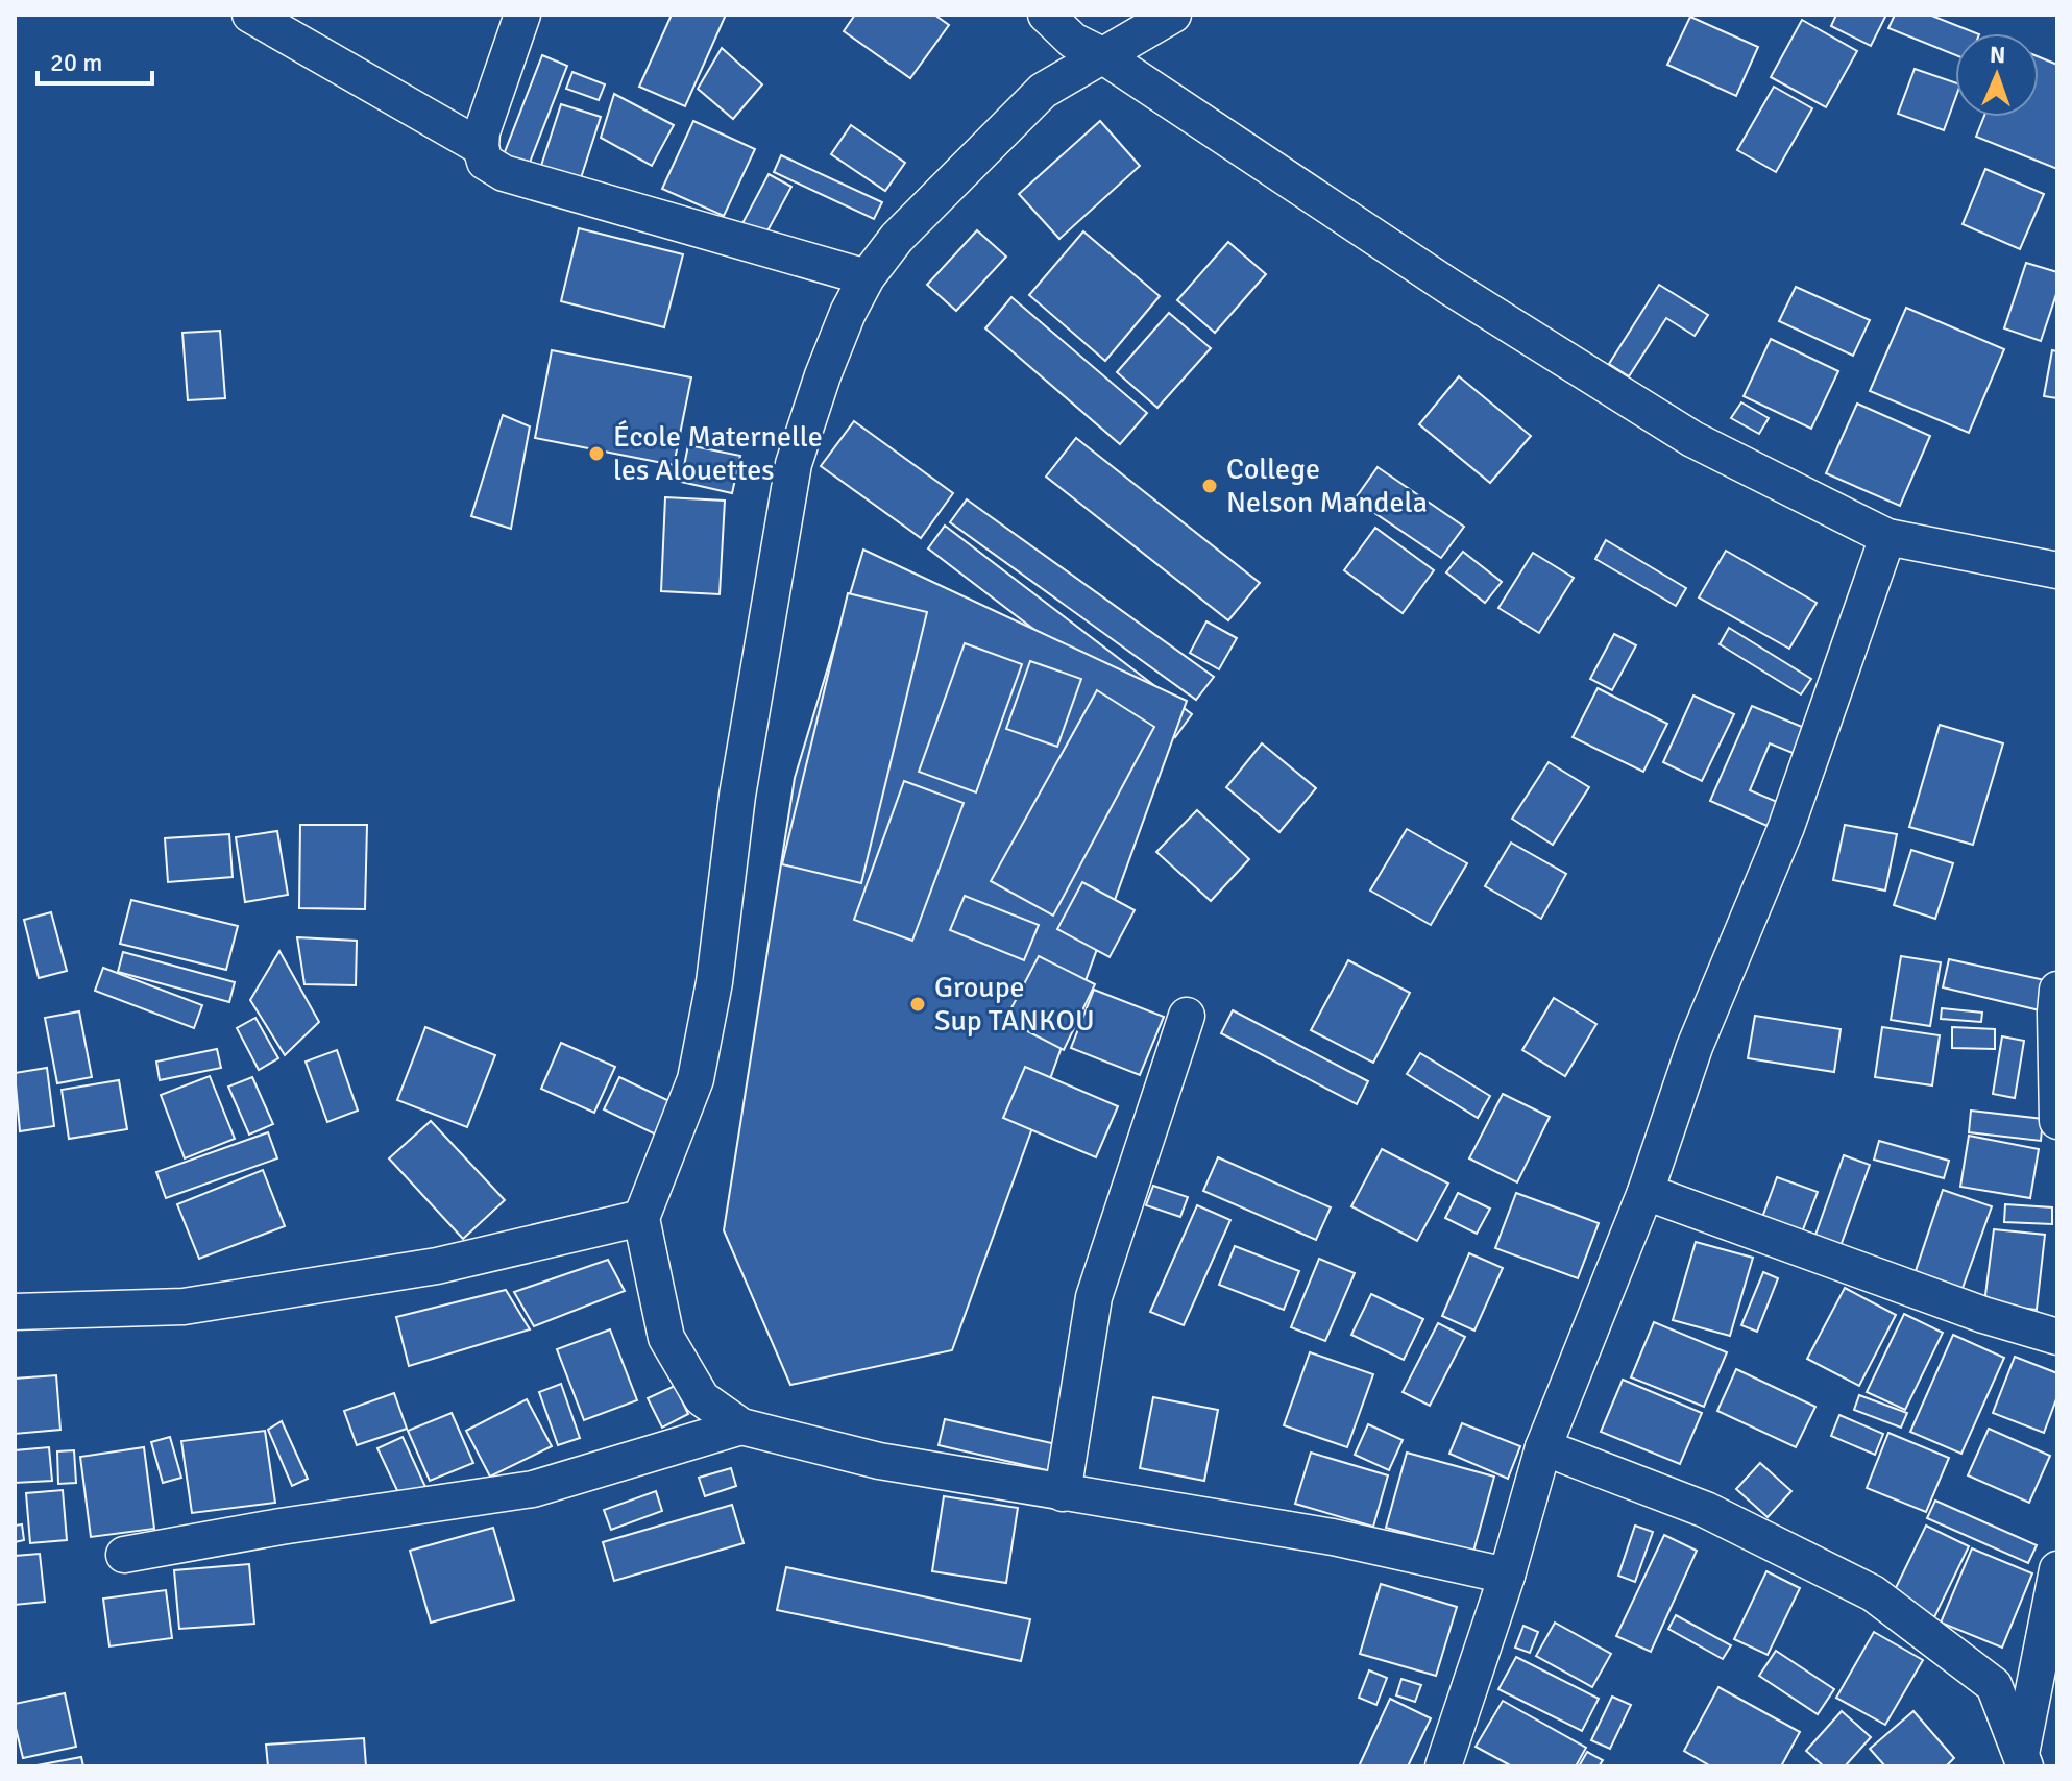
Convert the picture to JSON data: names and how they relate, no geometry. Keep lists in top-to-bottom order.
{
  "places": ["École Maternelle les Alouettes", "College Nelson Mandela", "Groupe Sup TANKOU"],
  "scale_bar": "20 m",
  "north": "top"
}
